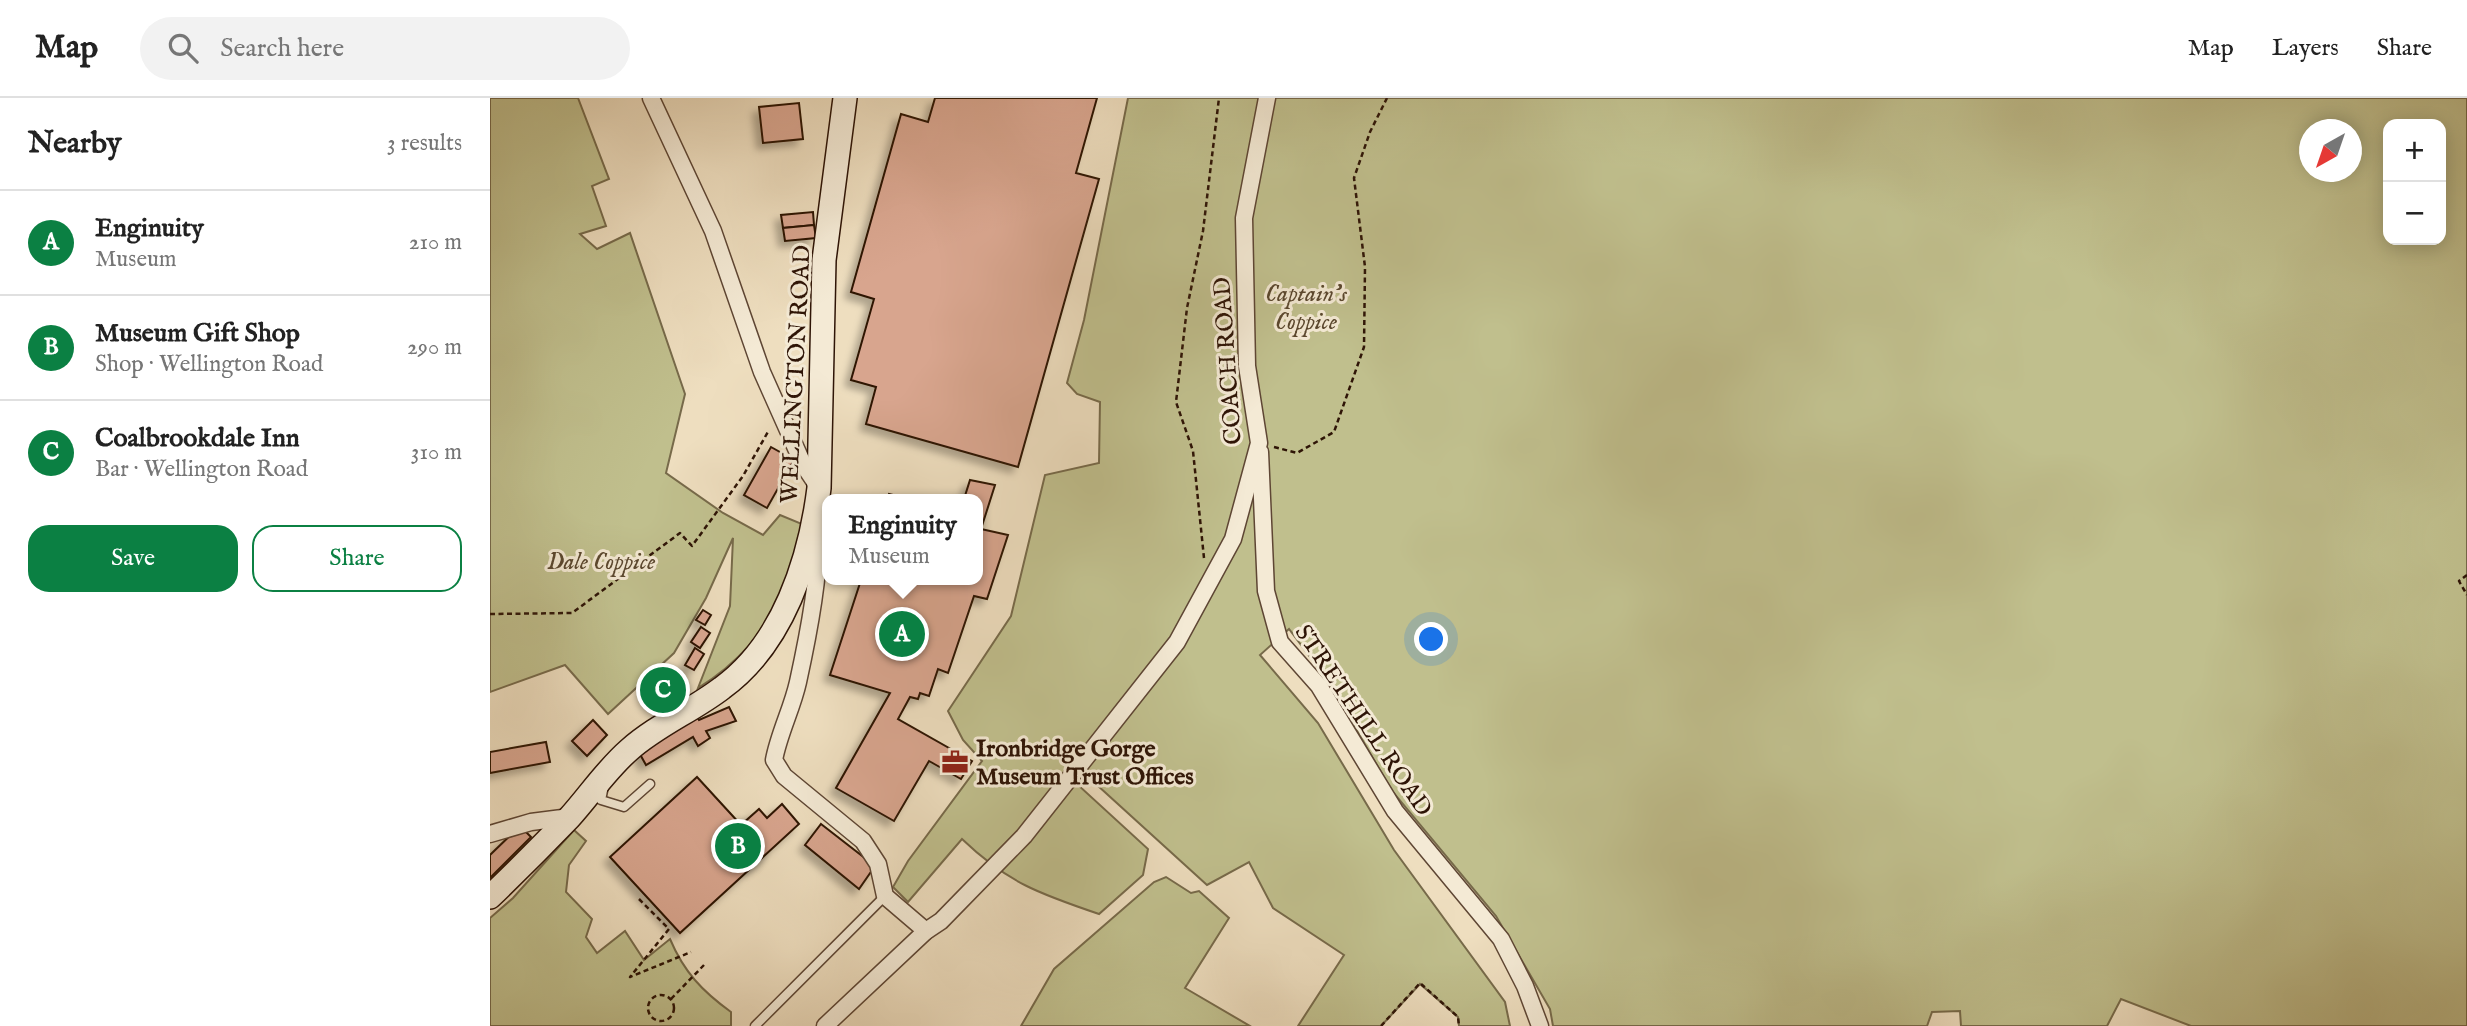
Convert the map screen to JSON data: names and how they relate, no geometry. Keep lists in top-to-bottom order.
{
  "streets": {
    "street": ["COACH ROAD", "WELLINGTON ROAD", "STRETHILL ROAD"]
  },
  "crossings": [
    ["COACH ROAD", "STRETHILL ROAD"]
  ],
  "parks": ["Captain's Coppice", "Dale Coppice"],
  "places": {
    "office": ["Ironbridge Gorge Museum Trust Offices"]
  },
  "north": "bottom left",
  "page": {
    "header": "Map",
    "search": "Search here",
    "nav": ["Map", "Layers", "Share"],
    "heading": ["Nearby", "3 results"],
    "map_buttons": ["+", "−"],
    "list": [
      {
        "mark": "A",
        "name": "Enginuity",
        "note": "Museum",
        "value": "210 m"
      },
      {
        "mark": "B",
        "name": "Museum Gift Shop",
        "note": "Shop · Wellington Road",
        "value": "290 m"
      },
      {
        "mark": "C",
        "name": "Coalbrookdale Inn",
        "note": "Bar · Wellington Road",
        "value": "310 m"
      }
    ],
    "popup": ["Enginuity", "Museum"],
    "buttons": ["Save", "Share"],
    "pins": ["A", "C", "B"]
  }
}
